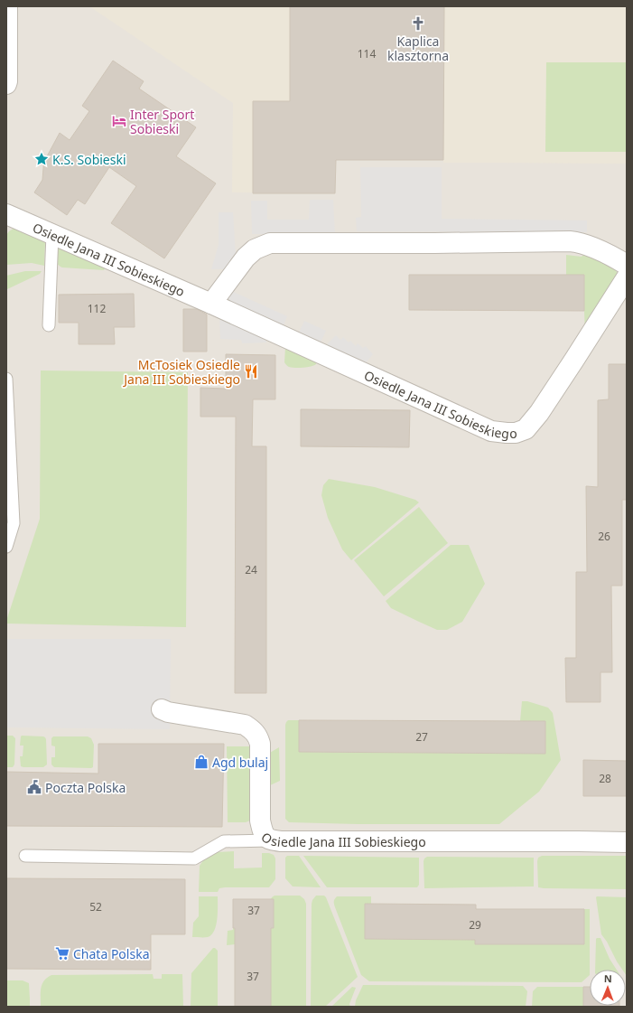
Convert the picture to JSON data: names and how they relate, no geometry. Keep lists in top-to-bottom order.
{
  "streets": {
    "street": ["Osiedle Jana III Sobieskiego"]
  },
  "places": {
    "church": ["Kaplica klasztorna"],
    "hotel": ["Inter Sport Sobieski"],
    "place": ["K.S. Sobieski"],
    "restaurant": ["McTosiek Osiedle Jana III Sobieskiego"],
    "shop": ["Agd bulaj"],
    "public building": ["Poczta Polska"],
    "supermarket": ["Chata Polska"]
  },
  "house_numbers": [
    "114",
    "112",
    "26",
    "24",
    "27",
    "28",
    "52",
    "37",
    "29",
    "37"
  ],
  "north": "top"
}
